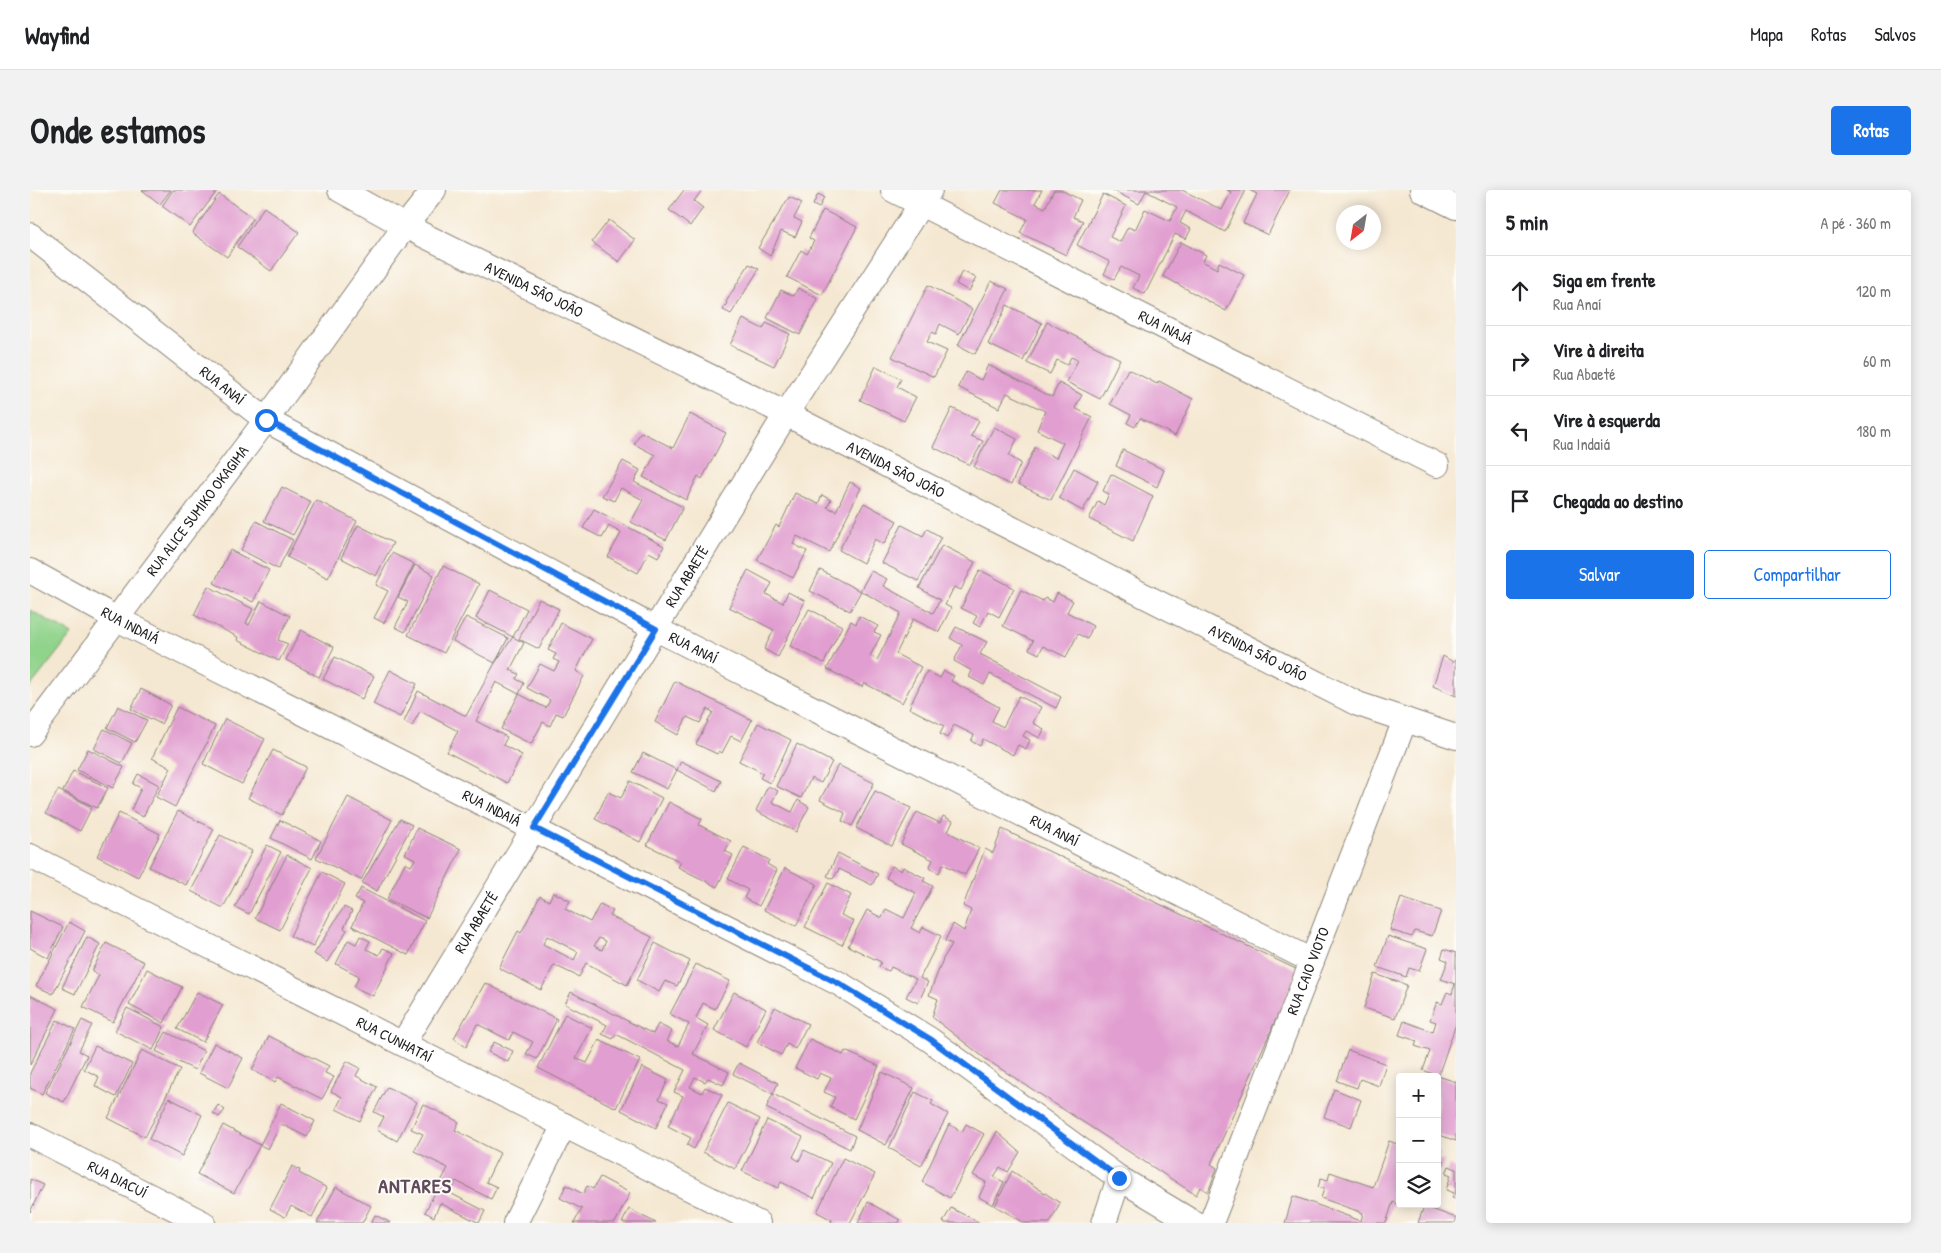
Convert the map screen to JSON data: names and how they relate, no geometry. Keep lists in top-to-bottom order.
{
  "streets": {
    "street": [
      "AVENIDA SÃO JOÃO",
      "RUA INAJÁ",
      "RUA ANAÍ",
      "RUA ALICE SUMIKO OKAGIMA",
      "RUA ABAETÉ",
      "RUA INDAIÁ",
      "RUA CAIO VIOTO",
      "RUA CUNHATAÍ",
      "RUA DIACUÍ"
    ]
  },
  "crossings": [
    ["AVENIDA SÃO JOÃO", "RUA ALICE SUMIKO OKAGIMA"],
    ["AVENIDA SÃO JOÃO", "RUA ABAETÉ"],
    ["AVENIDA SÃO JOÃO", "RUA CAIO VIOTO"],
    ["RUA INAJÁ", "RUA ABAETÉ"],
    ["RUA ANAÍ", "RUA ALICE SUMIKO OKAGIMA"],
    ["RUA ANAÍ", "RUA ABAETÉ"],
    ["RUA ANAÍ", "RUA CAIO VIOTO"],
    ["RUA ALICE SUMIKO OKAGIMA", "RUA INDAIÁ"],
    ["RUA ABAETÉ", "RUA INDAIÁ"],
    ["RUA ABAETÉ", "RUA CUNHATAÍ"]
  ],
  "districts": ["ANTARES"],
  "north": "bottom left",
  "page": {
    "header": "Wayfind",
    "nav": ["Mapa", "Rotas", "Salvos"],
    "buttons": [
      "Rotas",
      ["Salvar", "Compartilhar"]
    ],
    "title": "Onde estamos",
    "heading": ["5 min", "A pé · 360 m"],
    "list": [
      ["Siga em frente", "Rua Anaí", "120 m"],
      ["Vire à direita", "Rua Abaeté", "60 m"],
      ["Vire à esquerda", "Rua Indaiá", "180 m"],
      "Chegada ao destino"
    ],
    "map_buttons": ["+", "−"]
  }
}
